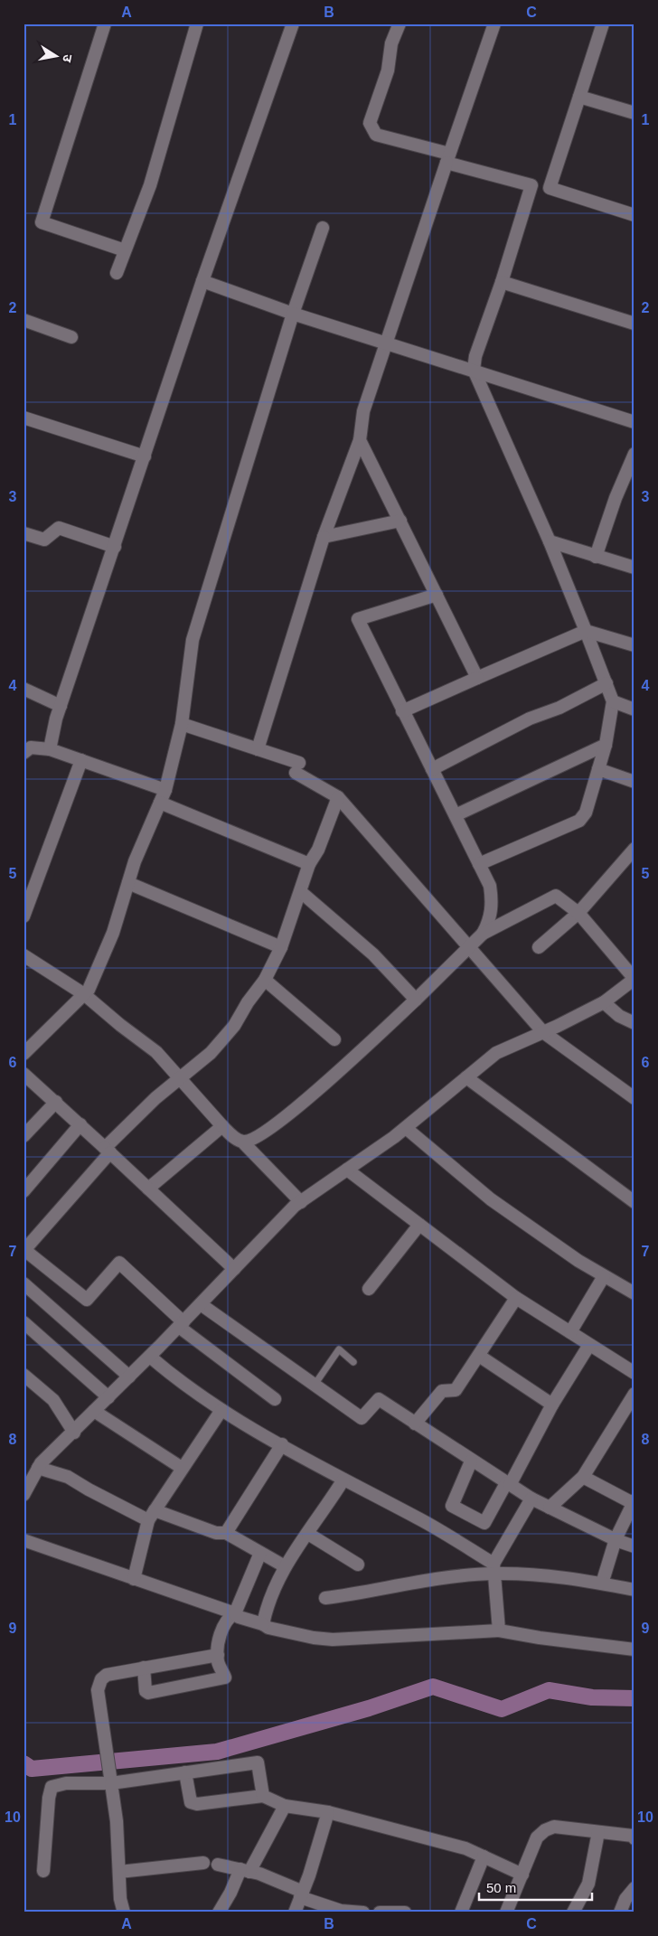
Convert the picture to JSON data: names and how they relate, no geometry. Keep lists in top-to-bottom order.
{
  "scale_bar": "50 m",
  "north": "right",
  "grid": {
    "columns": ["A", "B", "C"],
    "rows": [
      "1",
      "2",
      "3",
      "4",
      "5",
      "6",
      "7",
      "8",
      "9",
      "10"
    ]
  }
}
